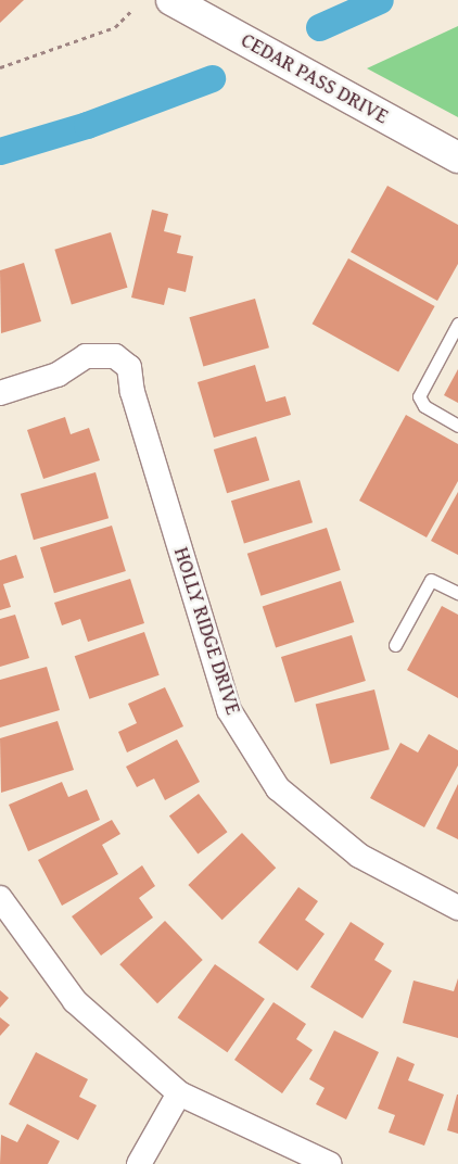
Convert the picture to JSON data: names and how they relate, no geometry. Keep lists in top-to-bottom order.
{
  "streets": {
    "street": ["CEDAR PASS DRIVE", "HOLLY RIDGE DRIVE"]
  }
}
